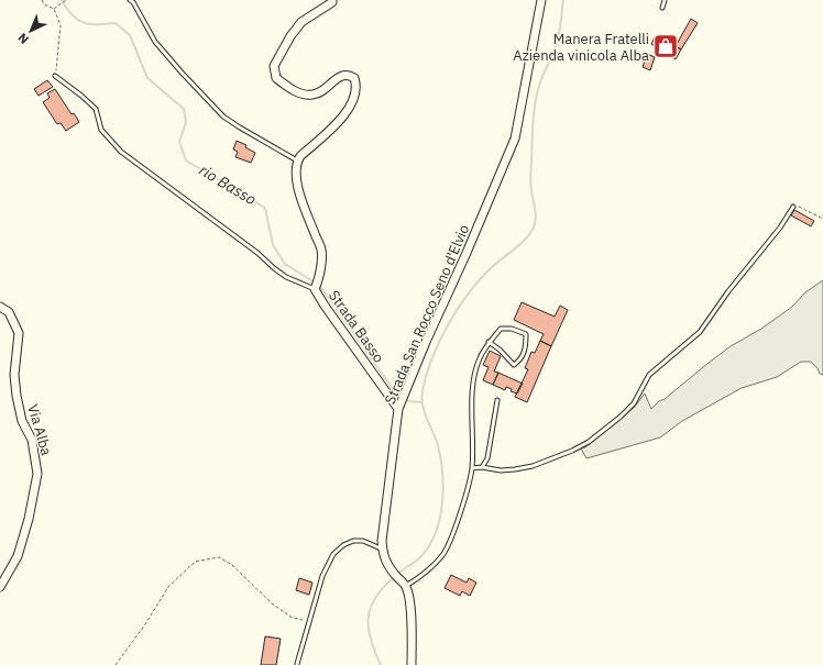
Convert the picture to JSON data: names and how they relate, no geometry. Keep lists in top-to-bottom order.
{
  "streets": {
    "street": ["Strada San Rocco Seno d'Elvio", "Strada Basso", "Via Alba"]
  },
  "crossings": [
    ["Strada San Rocco Seno d'Elvio", "Strada Basso"]
  ],
  "water": ["rio Basso"],
  "places": {
    "shop": ["Manera Fratelli Azienda vinicola Alba"]
  },
  "north": "bottom left"
}
